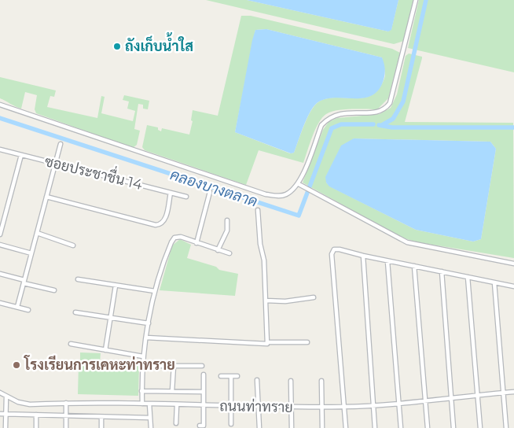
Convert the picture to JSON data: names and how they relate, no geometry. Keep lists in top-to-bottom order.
{
  "streets": {
    "street": ["ซอยประชาชื่น 14", "ถนนท่าทราย"]
  },
  "water": ["คลองบางตลาด"],
  "places": ["ถังเก็บน้ำใส", "โรงเรียนการเคหะท่าทราย"]
}
